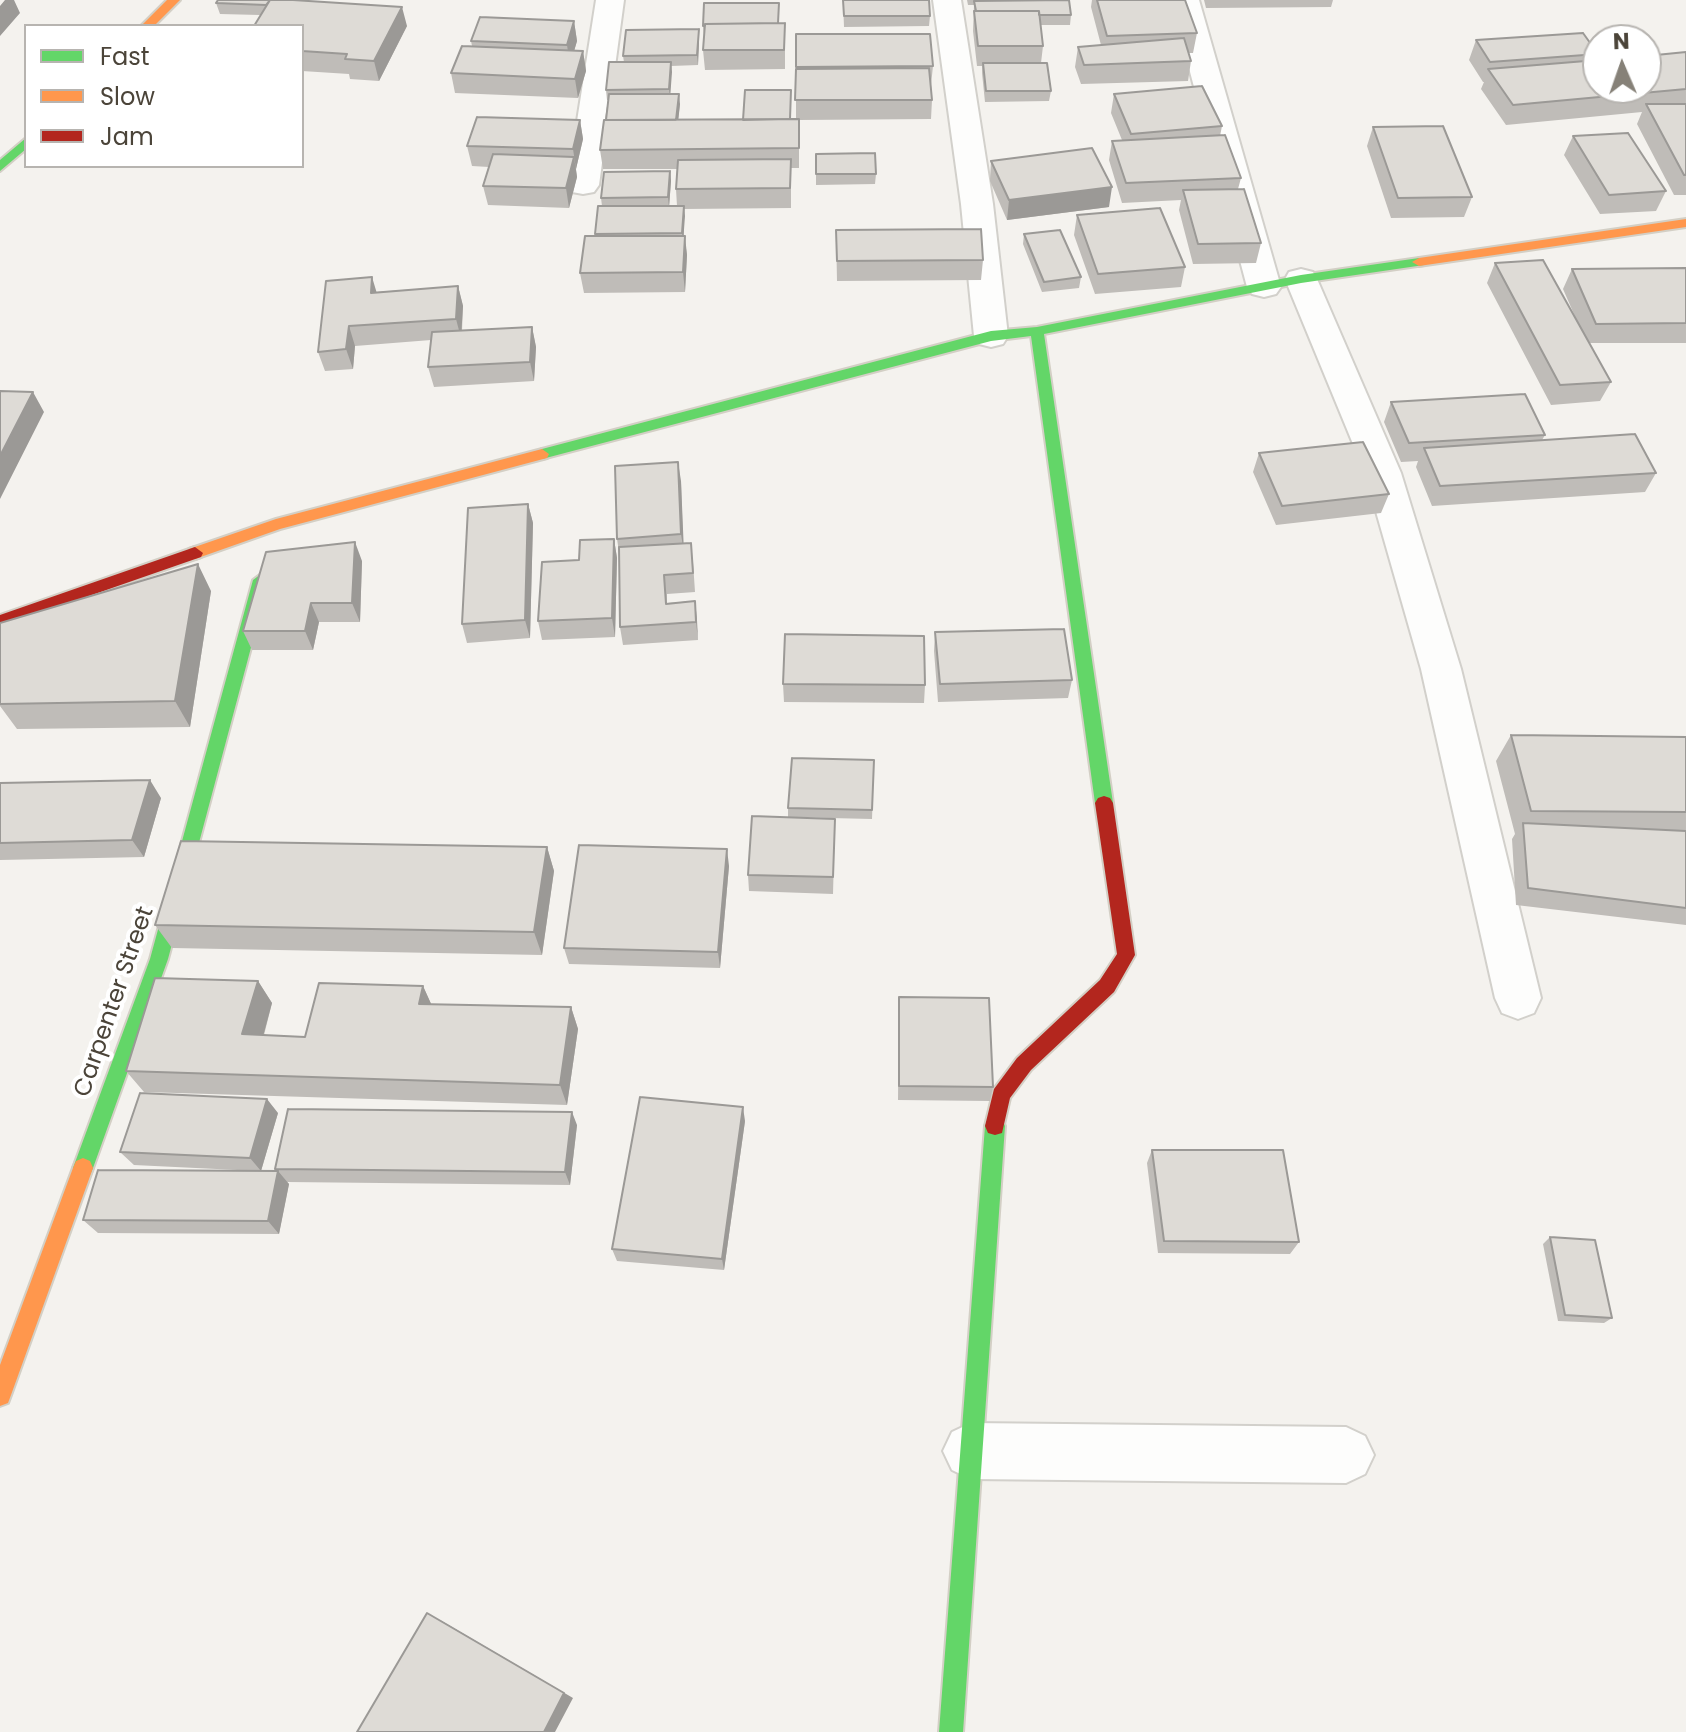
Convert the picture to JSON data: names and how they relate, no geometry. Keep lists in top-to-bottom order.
{
  "streets": {
    "street": ["Carpenter Street"]
  },
  "legend": ["Fast", "Slow", "Jam"],
  "north": "top"
}
